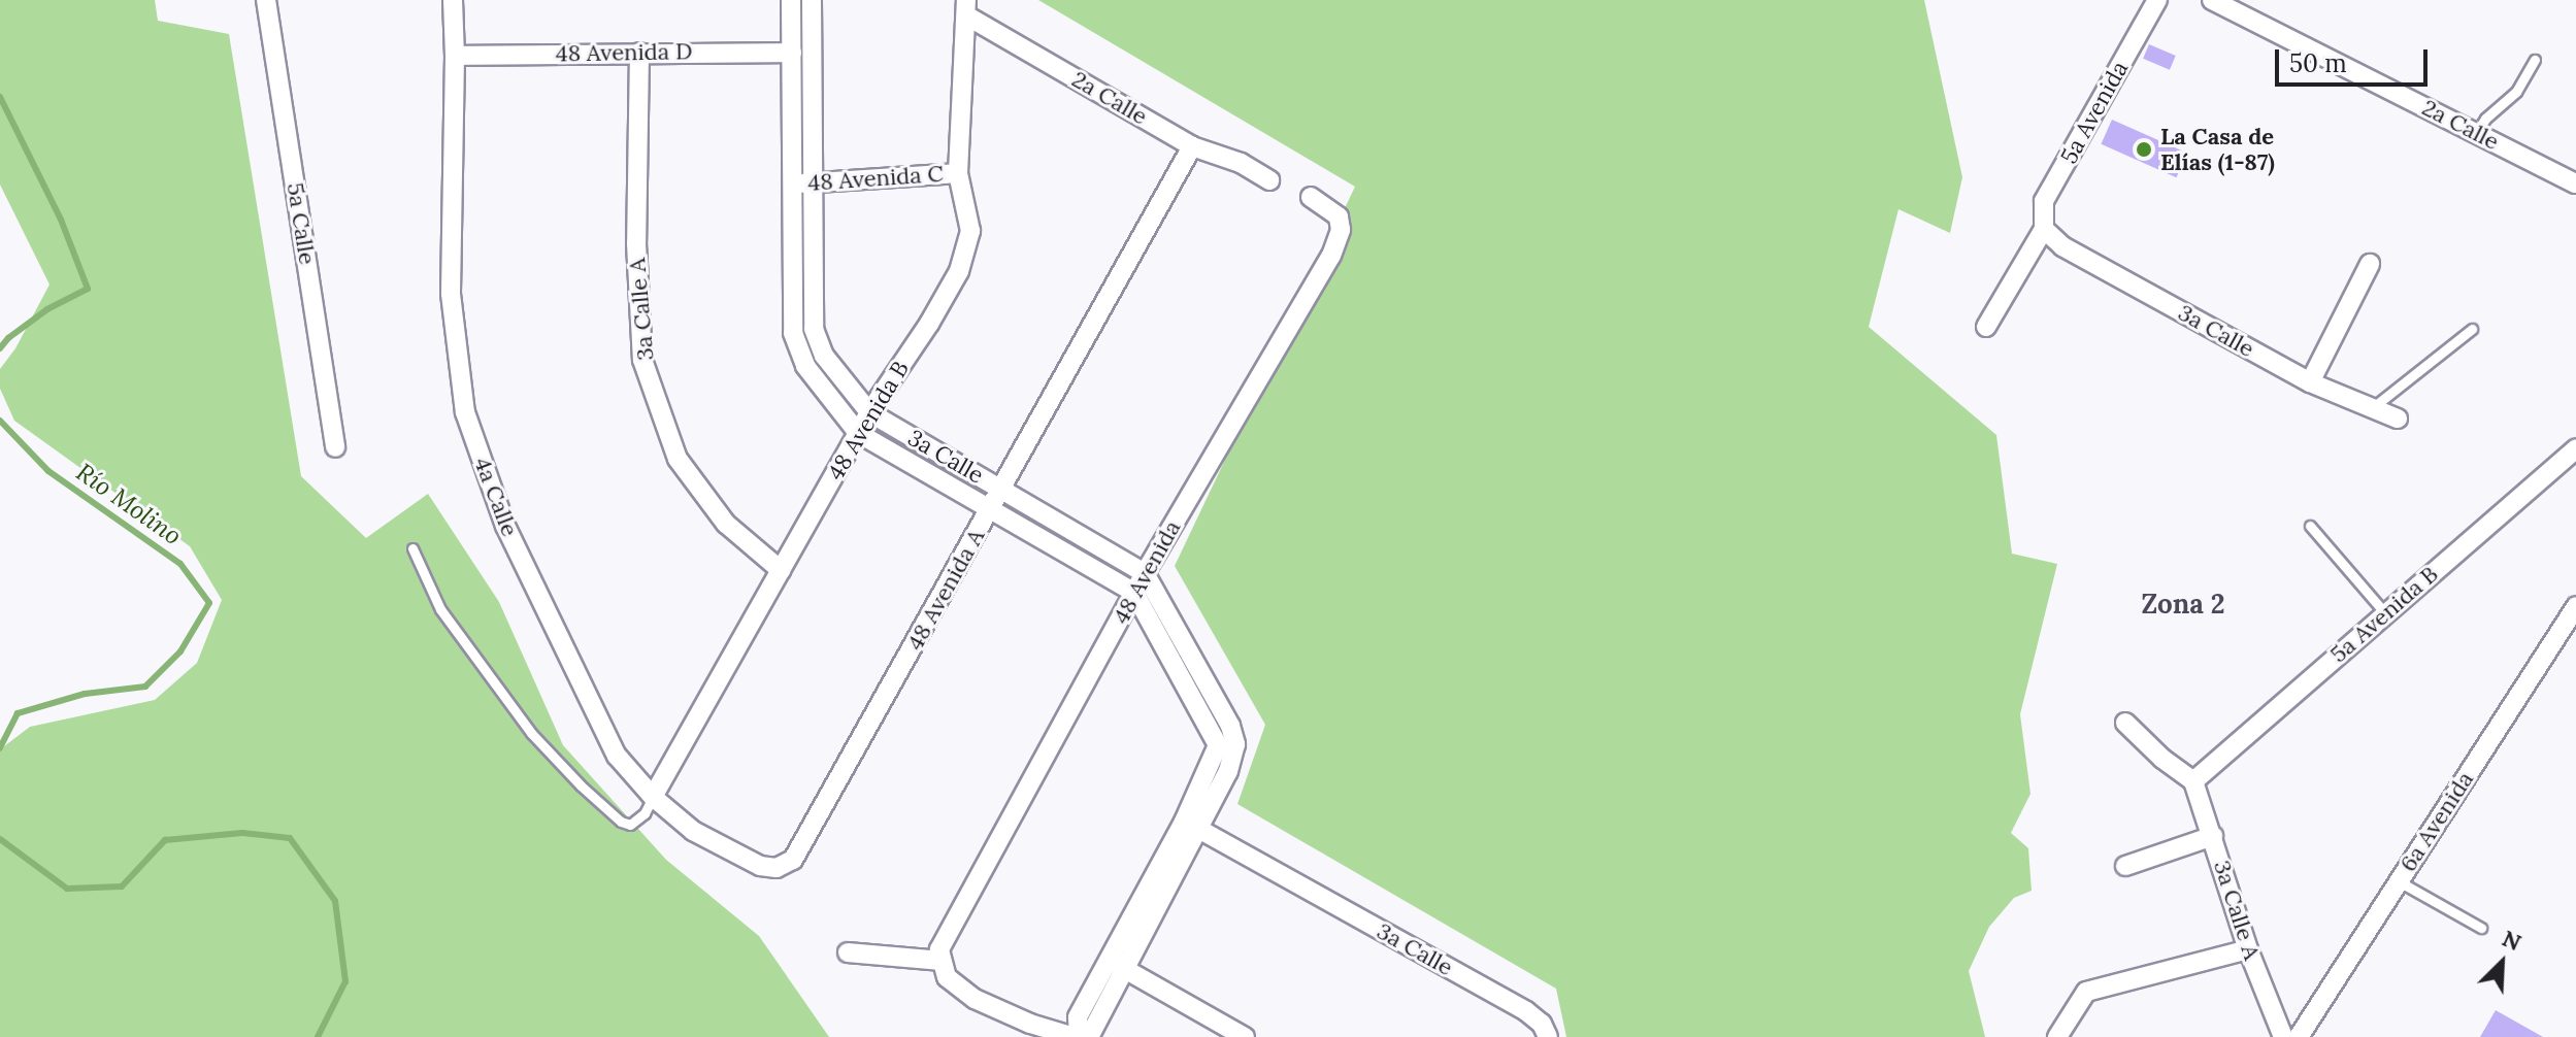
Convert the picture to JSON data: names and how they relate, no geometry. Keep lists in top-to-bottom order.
{
  "streets": {
    "street": [
      "48 Avenida D",
      "2a Calle",
      "5a Avenida",
      "48 Avenida C",
      "5a Calle",
      "3a Calle A",
      "3a Calle",
      "48 Avenida B",
      "4a Calle",
      "48 Avenida",
      "48 Avenida A",
      "5a Avenida B",
      "6a Avenida"
    ]
  },
  "crossings": [
    ["48 Avenida D", "3a Calle A"],
    ["48 Avenida D", "3a Calle"],
    ["48 Avenida D", "4a Calle"],
    ["2a Calle", "48 Avenida B"],
    ["2a Calle", "48 Avenida A"],
    ["5a Avenida", "3a Calle"],
    ["48 Avenida C", "3a Calle"],
    ["48 Avenida C", "48 Avenida B"],
    ["3a Calle A", "48 Avenida B"],
    ["3a Calle A", "5a Avenida B"],
    ["3a Calle", "48 Avenida B"],
    ["3a Calle", "48 Avenida"],
    ["3a Calle", "48 Avenida A"],
    ["48 Avenida B", "4a Calle"],
    ["4a Calle", "48 Avenida A"]
  ],
  "districts": ["Zona 2"],
  "water": ["Río Molino"],
  "places": ["La Casa de Elías (1-87)"],
  "scale_bar": "50 m",
  "north": "top right"
}
